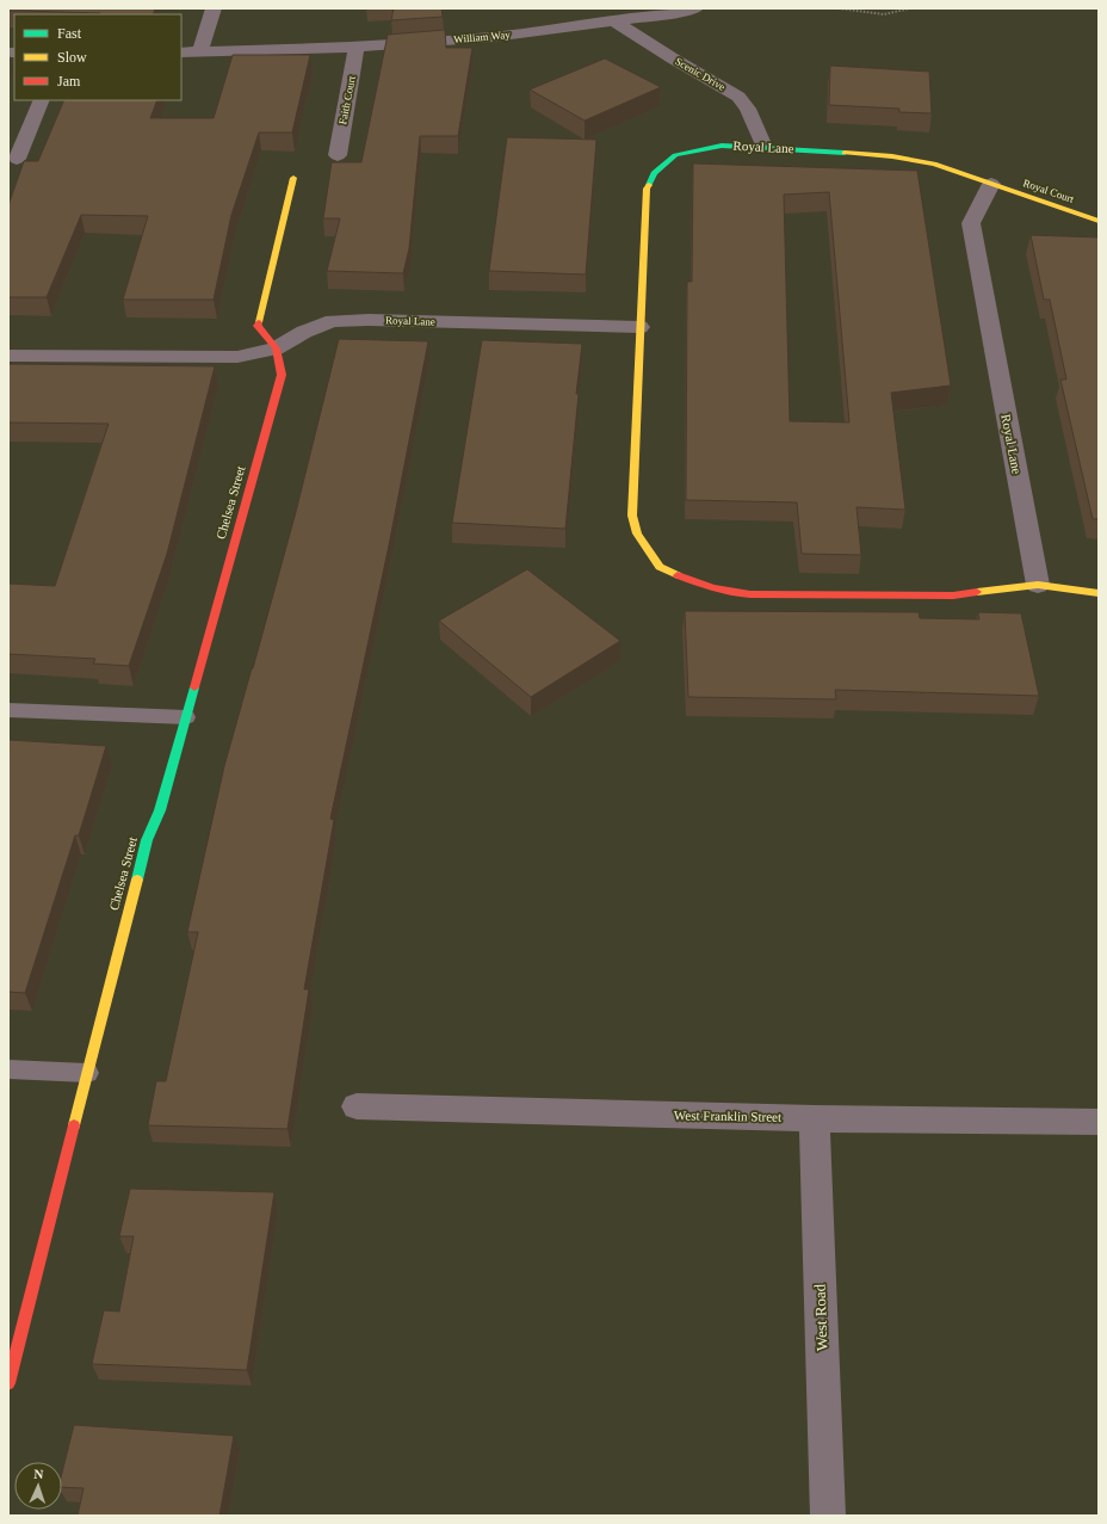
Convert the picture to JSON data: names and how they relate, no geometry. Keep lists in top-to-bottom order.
{
  "streets": {
    "street": [
      "William Way",
      "Scenic Drive",
      "Faith Court",
      "Royal Lane",
      "Royal Court",
      "Chelsea Street",
      "West Franklin Street",
      "West Road"
    ]
  },
  "crossings": [
    ["William Way", "Scenic Drive"],
    ["William Way", "Faith Court"],
    ["Scenic Drive", "Royal Lane"],
    ["Royal Lane", "Royal Court"],
    ["Royal Lane", "Chelsea Street"],
    ["West Franklin Street", "West Road"]
  ],
  "legend": ["Fast", "Slow", "Jam"],
  "north": "top"
}
